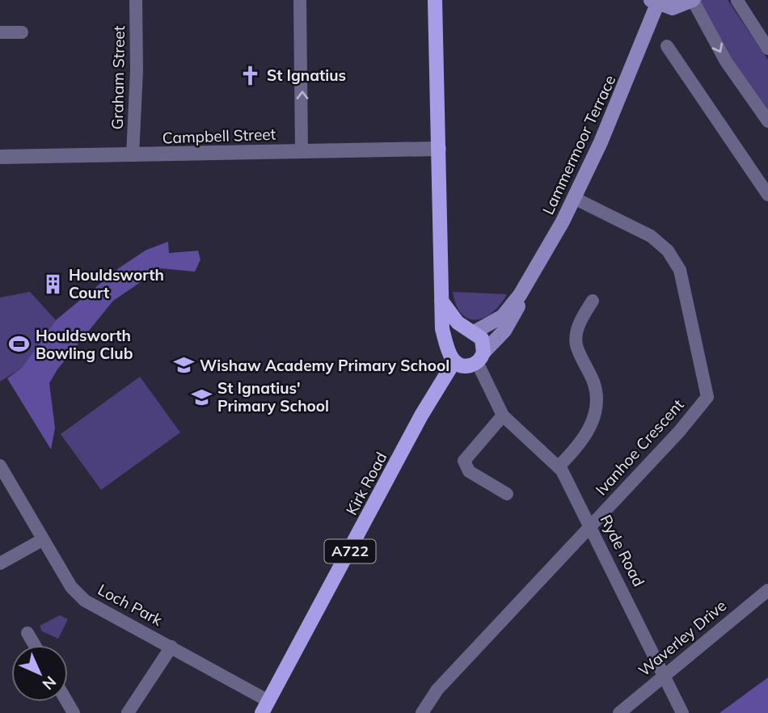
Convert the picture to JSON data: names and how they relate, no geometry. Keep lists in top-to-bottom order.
{
  "streets": {
    "main road": ["Lammermoor Terrace", "Kirk Road", "A722"],
    "street": [
      "Graham Street",
      "Campbell Street",
      "Ivanhoe Crescent",
      "Ryde Road",
      "Loch Park",
      "Waverley Drive"
    ]
  },
  "crossings": [
    ["Graham Street", "Campbell Street"],
    ["Lammermoor Terrace", "Ivanhoe Crescent"],
    ["Lammermoor Terrace", "Kirk Road"],
    ["Lammermoor Terrace", "Ryde Road"],
    ["Ivanhoe Crescent", "Ryde Road"],
    ["Kirk Road", "Ryde Road"],
    ["Kirk Road", "Loch Park"],
    ["Ryde Road", "Waverley Drive"]
  ],
  "places": {
    "church": ["St Ignatius"],
    "building": ["Houldsworth Court"],
    "sports": ["Houldsworth Bowling Club"],
    "school or university": ["Wishaw Academy Primary School", "St Ignatius' Primary School"]
  },
  "north": "bottom right"
}
